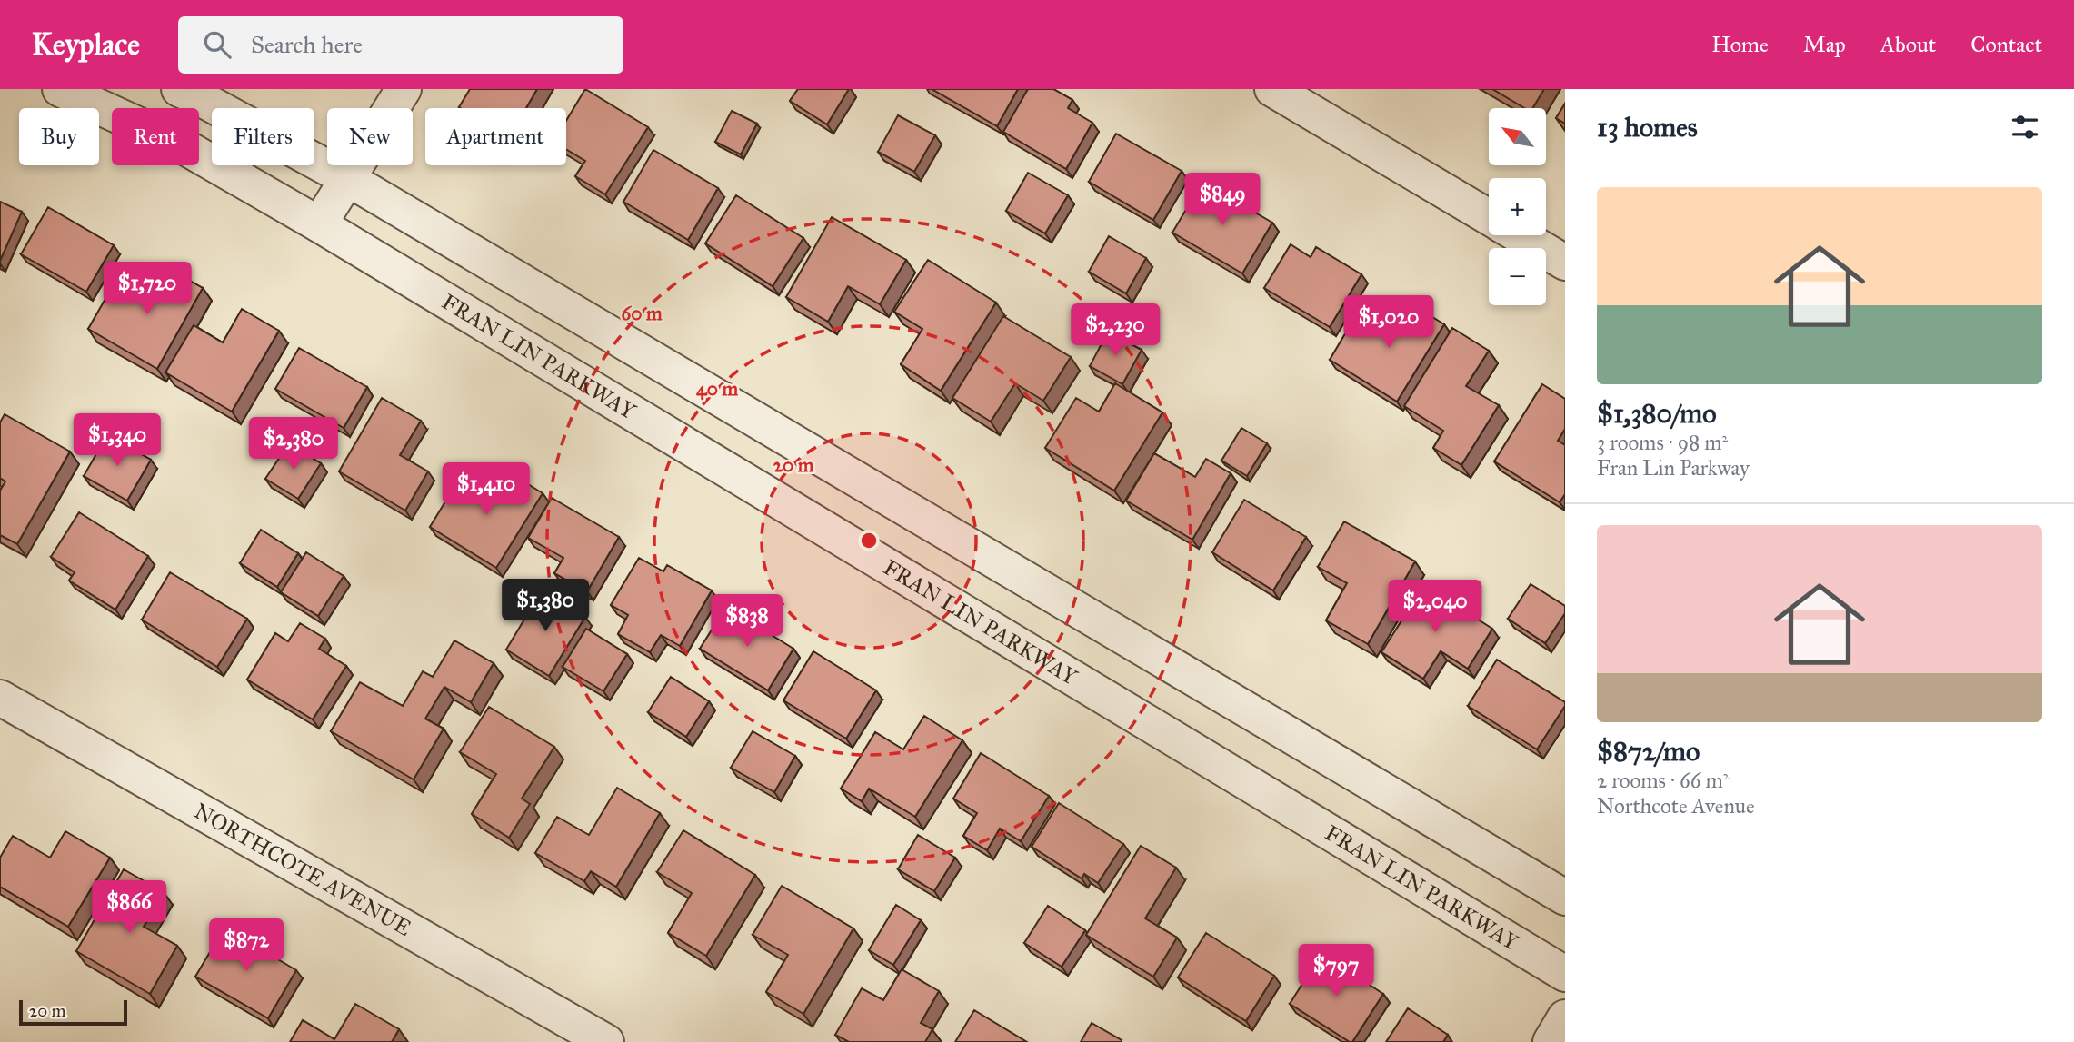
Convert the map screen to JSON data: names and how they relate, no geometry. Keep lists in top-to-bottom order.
{
  "streets": {
    "street": ["FRAN LIN PARKWAY", "NORTHCOTE AVENUE"]
  },
  "scale_bar": "20 m",
  "north": "top left",
  "page": {
    "header": "Keyplace",
    "search": "Search here",
    "nav": [
      "Home",
      "Map",
      "About",
      "Contact"
    ],
    "heading": "13 homes",
    "map_buttons": ["+", "−"],
    "chip": [
      "Buy",
      "Rent",
      "Filters",
      "New",
      "Apartment"
    ],
    "list": [
      {
        "name": "$1,380/mo",
        "note": "3 rooms · 98 m² · Fran Lin Parkway"
      },
      {
        "name": "$872/mo",
        "note": "2 rooms · 66 m² · Northcote Avenue"
      }
    ],
    "price": [
      "$849",
      "$1,720",
      "$1,020",
      "$2,230",
      "$1,340",
      "$2,380",
      "$1,410",
      "$1,380",
      "$2,040",
      "$838",
      "$866",
      "$872",
      "$797"
    ],
    "scale": "20 m"
  },
  "rings": ["60 m", "40 m", "20 m"]
}
